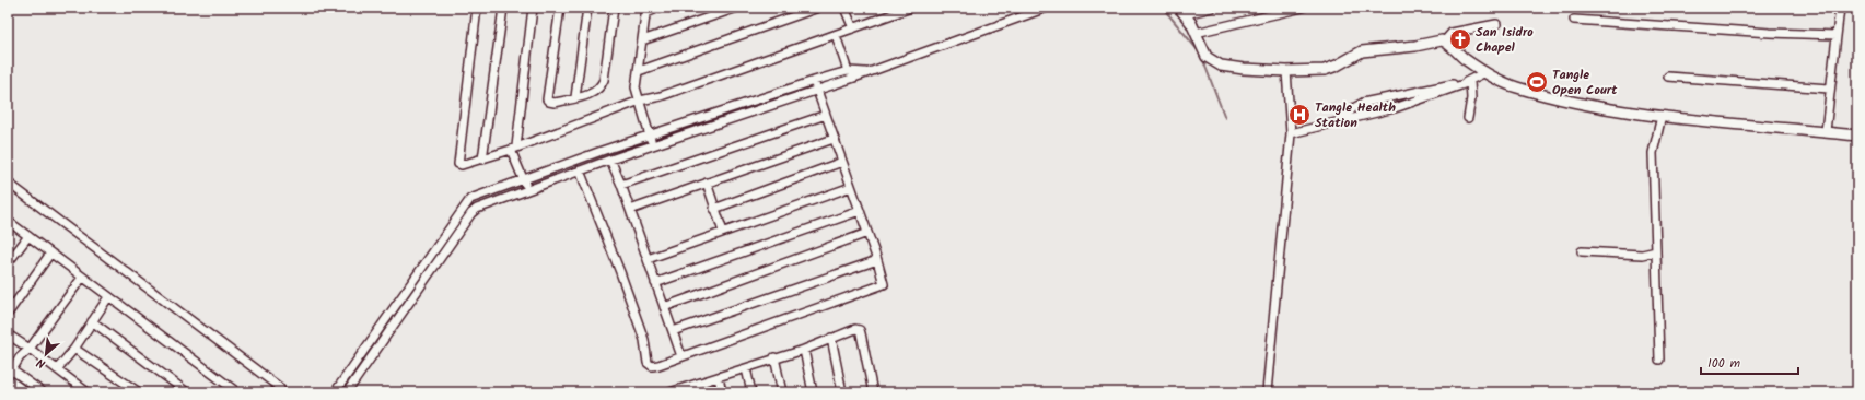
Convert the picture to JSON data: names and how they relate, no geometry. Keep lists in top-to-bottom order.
{
  "places": {
    "church": ["San Isidro Chapel"],
    "sports": ["Tangle Open Court"],
    "hospital": ["Tangle Health Station"]
  },
  "scale_bar": "100 m",
  "north": "bottom left"
}
